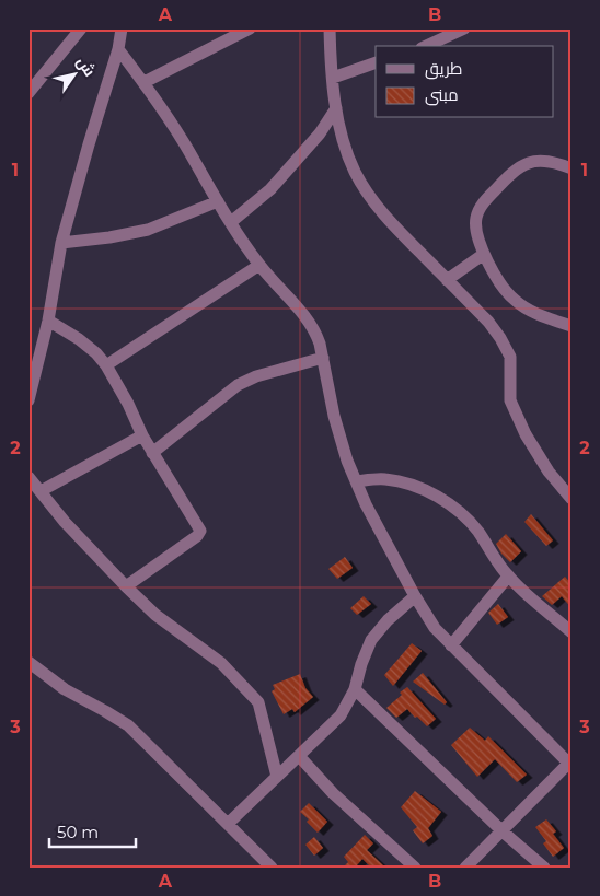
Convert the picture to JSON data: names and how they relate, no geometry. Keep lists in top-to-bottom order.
{
  "legend": ["طريق", "مبنى"],
  "scale_bar": "50 m",
  "north": "top right",
  "grid": {
    "columns": ["A", "B"],
    "rows": ["1", "2", "3"]
  }
}
